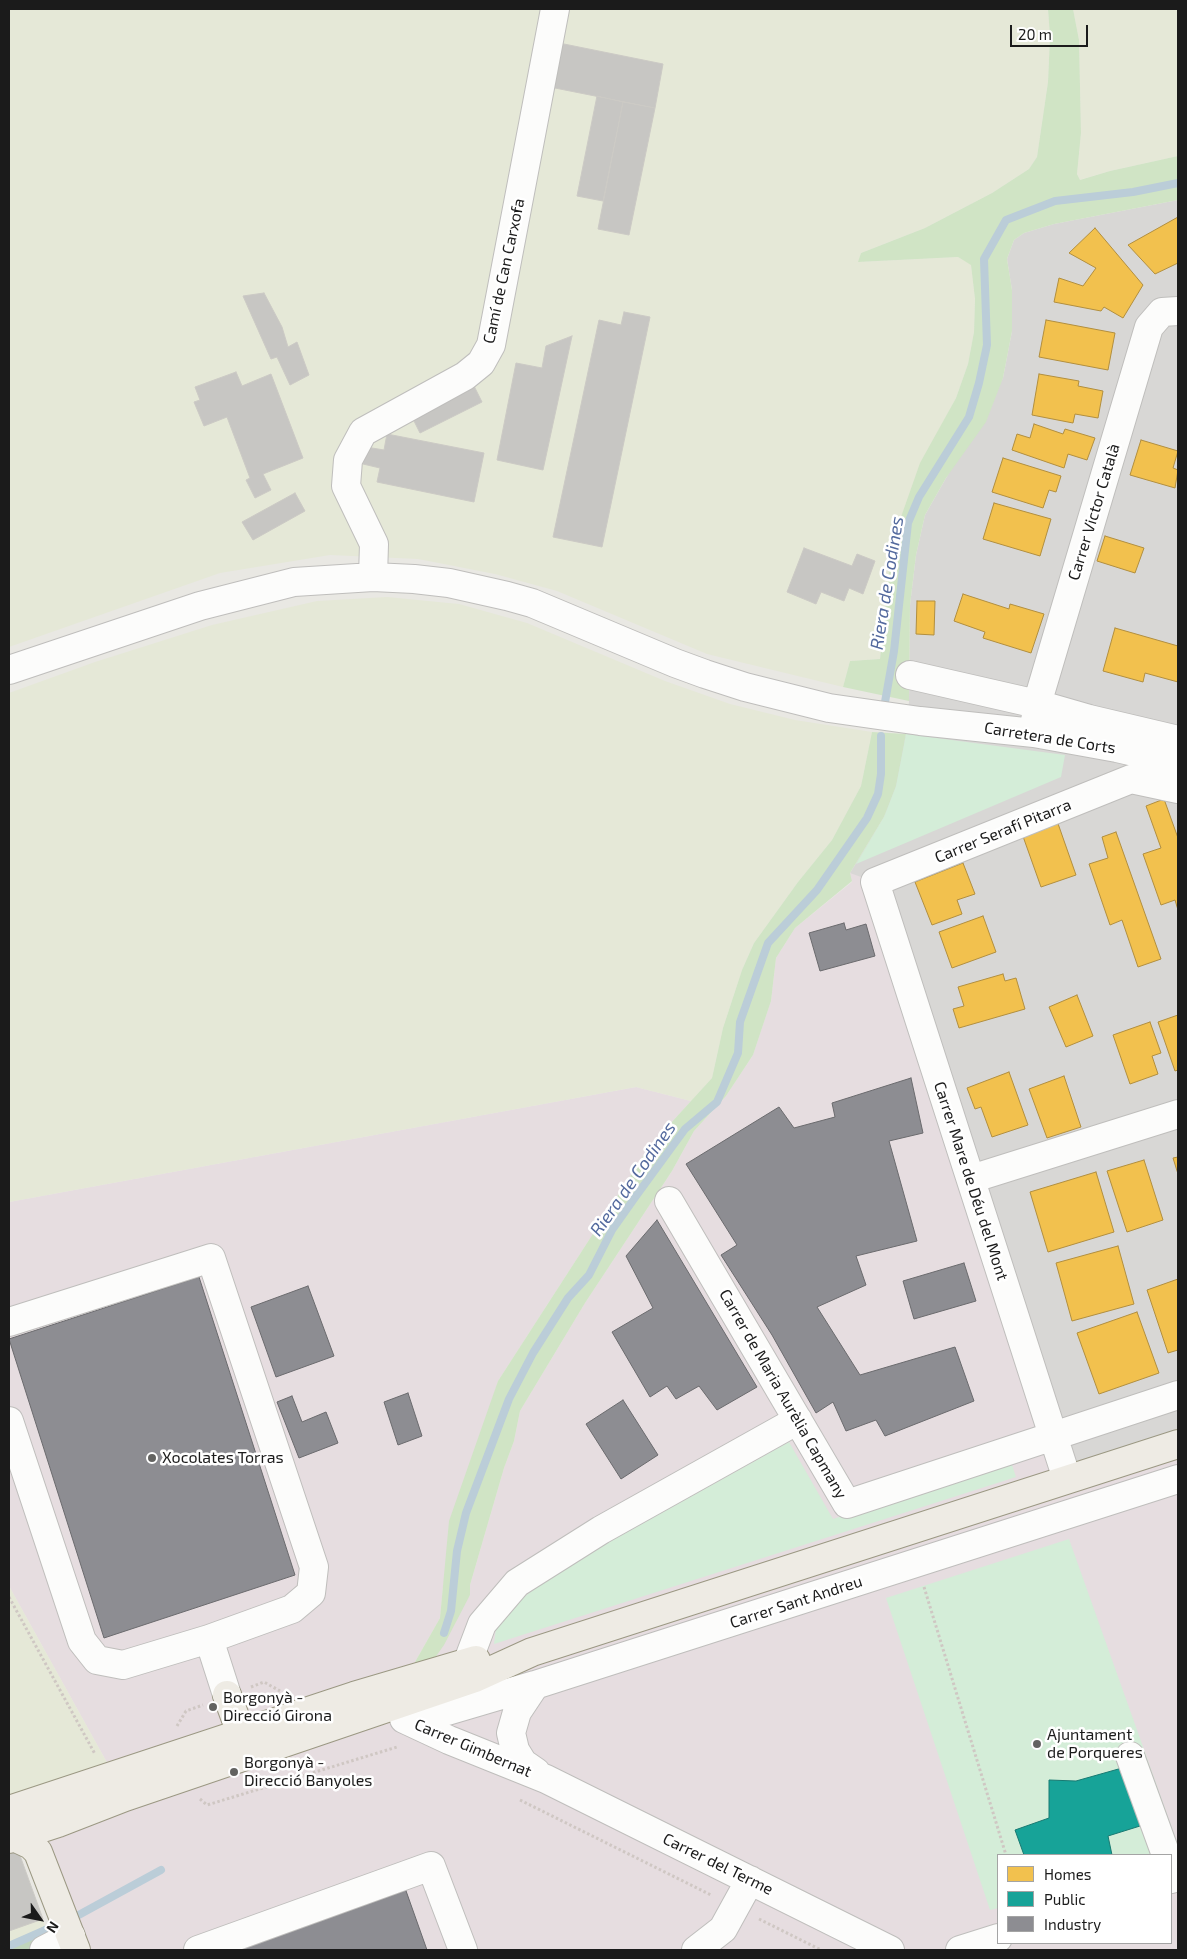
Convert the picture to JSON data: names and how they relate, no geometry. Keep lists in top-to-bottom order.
{
  "streets": {
    "street": [
      "Camí de Can Carxofa",
      "Carrer Victor Català",
      "Carretera de Corts",
      "Carrer Serafí Pitarra",
      "Carrer Mare de Déu del Mont",
      "Carrer de Maria Aurèlia Capmany",
      "Carrer Sant Andreu",
      "Carrer Gimbernat",
      "Carrer del Terme"
    ]
  },
  "crossings": [
    ["Camí de Can Carxofa", "Carretera de Corts"],
    ["Carrer Victor Català", "Carretera de Corts"],
    ["Carrer Serafí Pitarra", "Carrer Mare de Déu del Mont"],
    ["Carrer Mare de Déu del Mont", "Carrer de Maria Aurèlia Capmany"],
    ["Carrer Sant Andreu", "Carrer Gimbernat"],
    ["Carrer Gimbernat", "Carrer del Terme"]
  ],
  "water": ["Riera de Codines"],
  "places": [
    "Xocolates Torras",
    "Borgonyà - Direcció Girona",
    "Ajuntament de Porqueres",
    "Borgonyà - Direcció Banyoles"
  ],
  "legend": ["Homes", "Public", "Industry"],
  "scale_bar": "20 m",
  "north": "bottom right"
}
